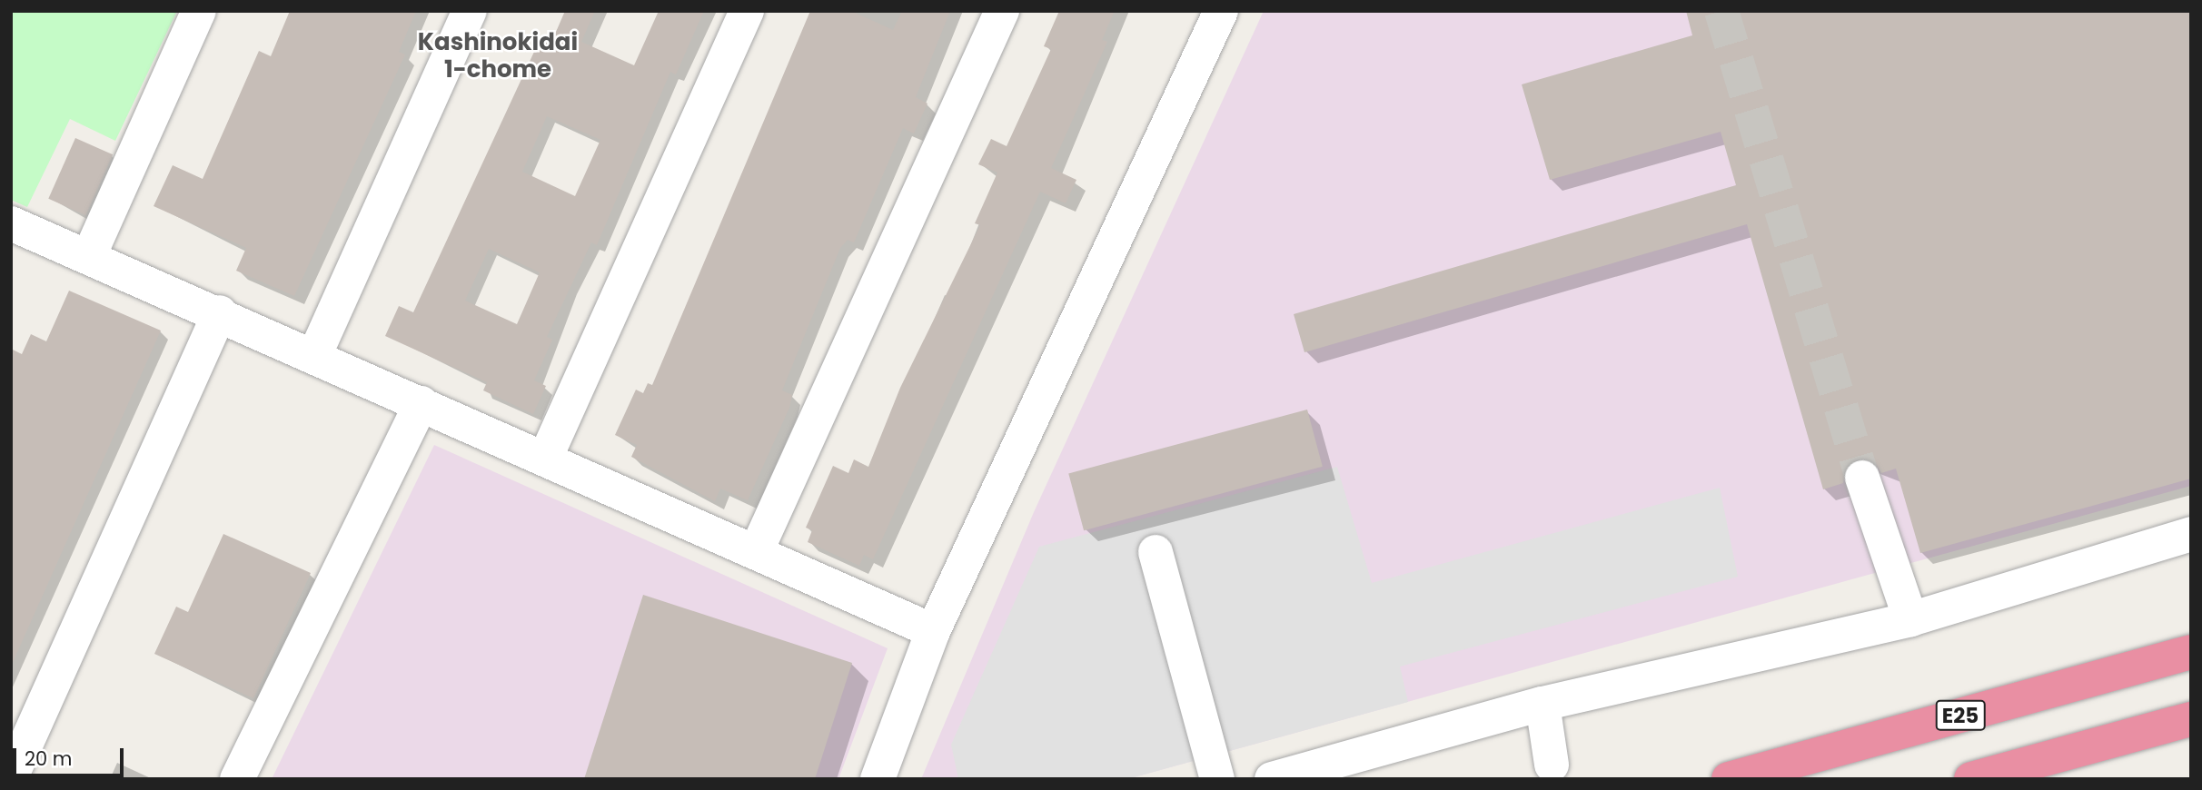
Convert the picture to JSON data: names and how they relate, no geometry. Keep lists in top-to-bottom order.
{
  "streets": {
    "highway": ["E25"]
  },
  "districts": ["Kashinokidai 1-chome"],
  "scale_bar": "20 m"
}
